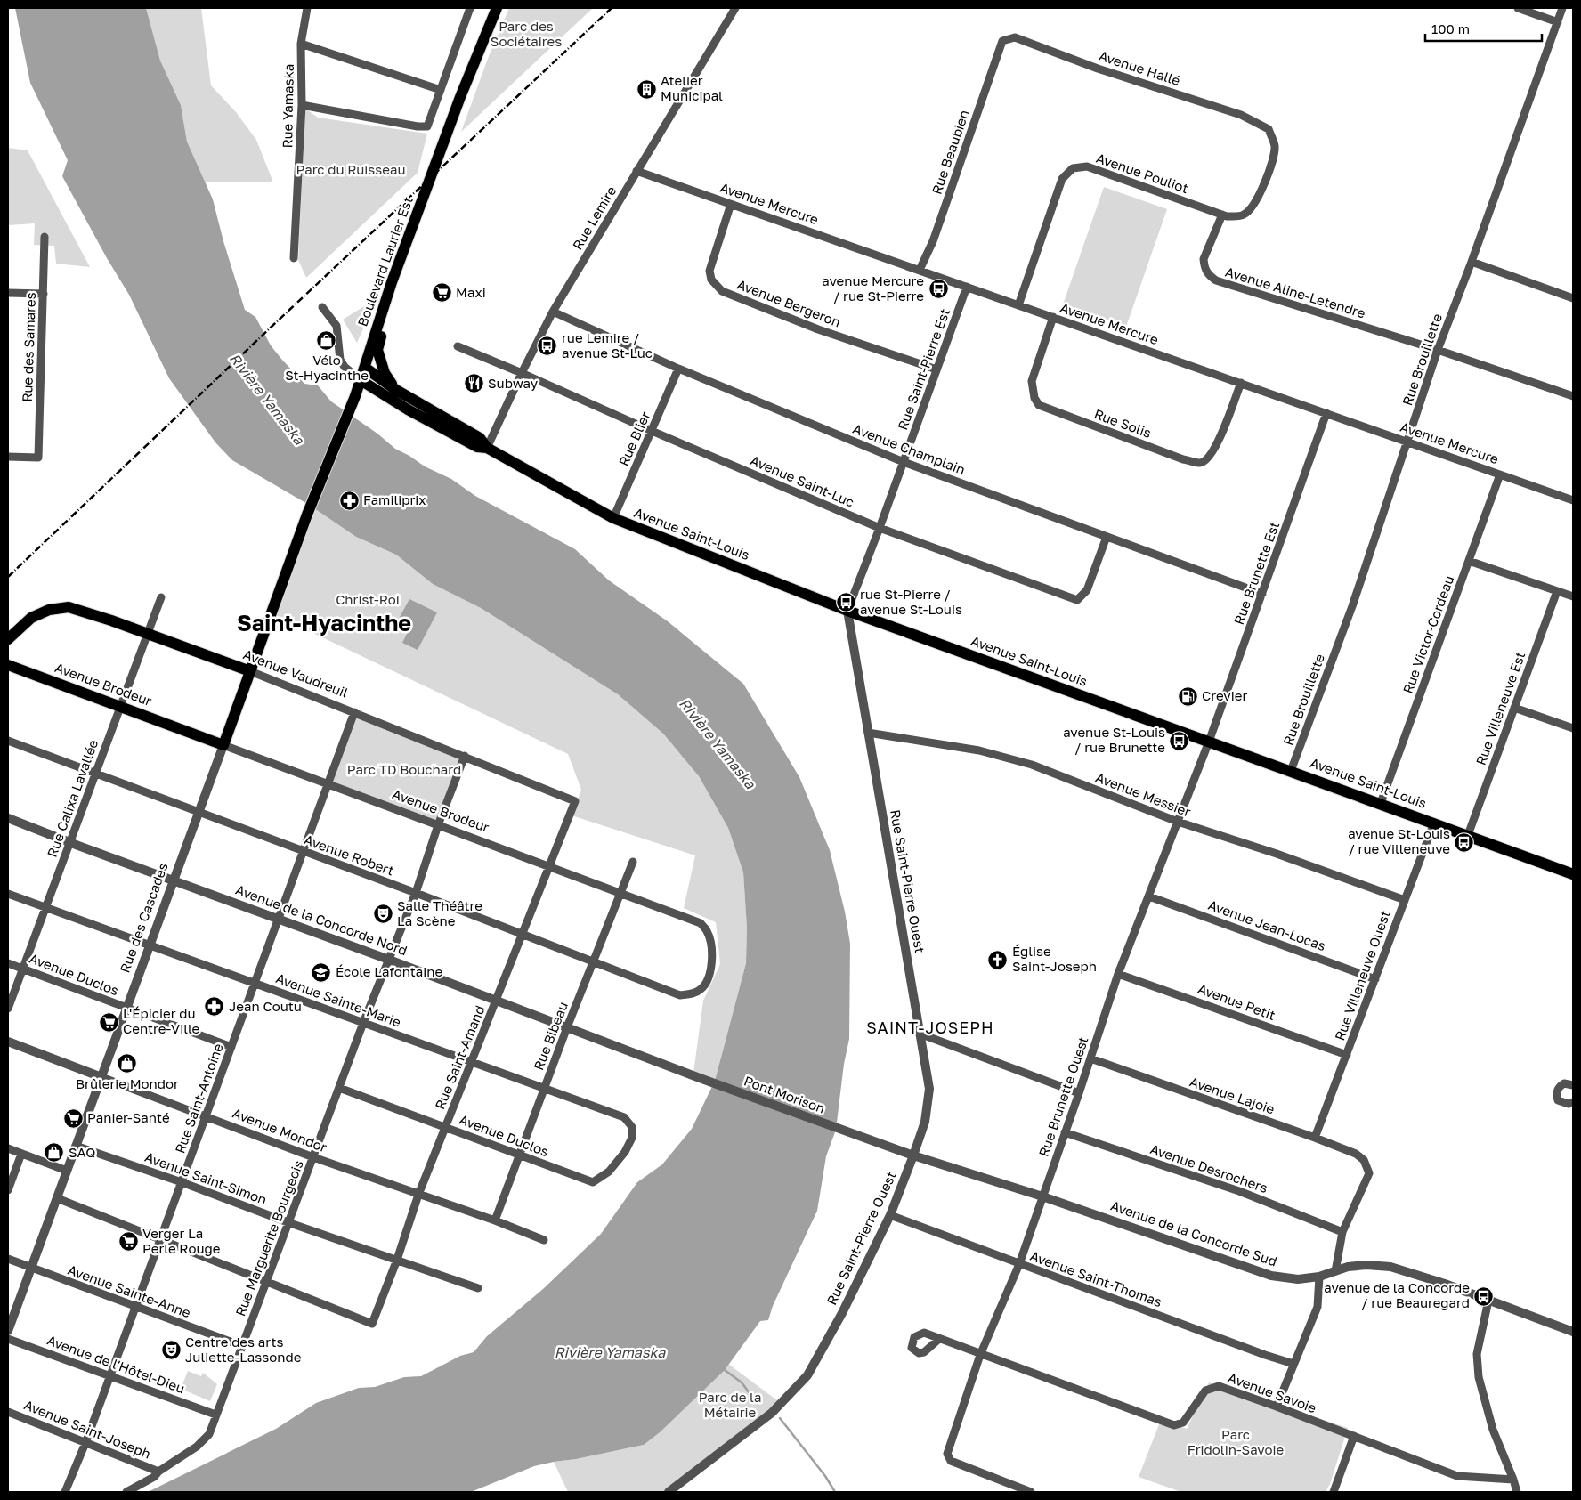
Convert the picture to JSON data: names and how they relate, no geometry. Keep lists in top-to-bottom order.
{
  "streets": {
    "main road": [
      "Boulevard Laurier Est",
      "Avenue Saint-Louis",
      "Avenue Vaudreuil",
      "Avenue Brodeur",
      "Rue des Cascades"
    ],
    "street": [
      "Avenue Hallé",
      "Rue Yamaska",
      "Rue Beaubien",
      "Avenue Pouliot",
      "Avenue Mercure",
      "Rue Lemire",
      "Avenue Aline-Letendre",
      "Avenue Bergeron",
      "Rue des Samares",
      "Rue Brouillette",
      "Rue Saint-Pierre Est",
      "Rue Solis",
      "Rue Blier",
      "Avenue Champlain",
      "Avenue Saint-Luc",
      "Rue Brunette Est",
      "Rue Victor-Cordeau",
      "Rue Villeneuve Est",
      "Avenue Messier",
      "Rue Calixa Lavallée",
      "Avenue Robert",
      "Rue Saint-Pierre Ouest",
      "Avenue de la Concorde Nord",
      "Avenue Jean-Locas",
      "Avenue Duclos",
      "Rue Villeneuve Ouest",
      "Avenue Sainte-Marie",
      "Avenue Petit",
      "Rue Bibeau",
      "Rue Saint-Amand",
      "Pont Morison",
      "Avenue Lajoie",
      "Rue Brunette Ouest",
      "Rue Saint-Antoine",
      "Avenue Mondor",
      "Avenue Desrochers",
      "Avenue Saint-Simon",
      "Avenue de la Concorde Sud",
      "Rue Marguerite Bourgeois",
      "Avenue Saint-Thomas",
      "Avenue Sainte-Anne",
      "Avenue de l'Hôtel-Dieu",
      "Avenue Savoie",
      "Avenue Saint-Joseph"
    ]
  },
  "crossings": [
    ["Avenue Hallé", "Rue Beaubien"],
    ["Avenue Hallé", "Avenue Pouliot"],
    ["Rue Beaubien", "Avenue Mercure"],
    ["Avenue Pouliot", "Avenue Mercure"],
    ["Avenue Pouliot", "Avenue Aline-Letendre"],
    ["Avenue Mercure", "Rue Lemire"],
    ["Avenue Mercure", "Avenue Bergeron"],
    ["Avenue Mercure", "Rue Brouillette"],
    ["Avenue Mercure", "Rue Saint-Pierre Est"],
    ["Avenue Mercure", "Rue Solis"],
    ["Avenue Mercure", "Rue Brunette Est"],
    ["Avenue Mercure", "Rue Victor-Cordeau"],
    ["Rue Lemire", "Avenue Champlain"],
    ["Rue Lemire", "Avenue Saint-Luc"],
    ["Rue Lemire", "Avenue Saint-Louis"],
    ["Boulevard Laurier Est", "Avenue Saint-Louis"],
    ["Boulevard Laurier Est", "Rue des Cascades"],
    ["Avenue Aline-Letendre", "Rue Brouillette"],
    ["Avenue Bergeron", "Rue Saint-Pierre Est"],
    ["Rue Brouillette", "Avenue Saint-Louis"],
    ["Rue Saint-Pierre Est", "Avenue Champlain"],
    ["Rue Saint-Pierre Est", "Avenue Saint-Luc"],
    ["Rue Saint-Pierre Est", "Avenue Saint-Louis"],
    ["Rue Saint-Pierre Est", "Rue Saint-Pierre Ouest"],
    ["Rue Blier", "Avenue Champlain"],
    ["Rue Blier", "Avenue Saint-Luc"],
    ["Rue Blier", "Avenue Saint-Louis"],
    ["Avenue Champlain", "Avenue Saint-Luc"],
    ["Avenue Champlain", "Rue Brunette Est"],
    ["Avenue Saint-Louis", "Rue Brunette Est"],
    ["Avenue Saint-Louis", "Rue Victor-Cordeau"],
    ["Avenue Saint-Louis", "Rue Villeneuve Est"],
    ["Avenue Saint-Louis", "Rue Saint-Pierre Ouest"],
    ["Avenue Saint-Louis", "Rue Villeneuve Ouest"],
    ["Avenue Saint-Louis", "Rue Brunette Ouest"],
    ["Rue Brunette Est", "Rue Brunette Ouest"],
    ["Avenue Vaudreuil", "Rue Calixa Lavallée"],
    ["Avenue Vaudreuil", "Rue des Cascades"],
    ["Avenue Vaudreuil", "Rue Saint-Amand"],
    ["Avenue Vaudreuil", "Rue Saint-Antoine"],
    ["Avenue Vaudreuil", "Rue Marguerite Bourgeois"],
    ["Avenue Brodeur", "Rue Calixa Lavallée"],
    ["Avenue Brodeur", "Avenue Robert"],
    ["Avenue Brodeur", "Rue des Cascades"],
    ["Avenue Brodeur", "Rue Bibeau"],
    ["Avenue Brodeur", "Rue Saint-Amand"],
    ["Avenue Brodeur", "Rue Saint-Antoine"],
    ["Avenue Brodeur", "Rue Marguerite Bourgeois"],
    ["Avenue Messier", "Rue Saint-Pierre Ouest"],
    ["Avenue Messier", "Rue Villeneuve Ouest"],
    ["Avenue Messier", "Rue Brunette Ouest"],
    ["Rue Calixa Lavallée", "Avenue Robert"],
    ["Rue Calixa Lavallée", "Avenue de la Concorde Nord"],
    ["Rue Calixa Lavallée", "Avenue Duclos"],
    ["Rue Calixa Lavallée", "Avenue Sainte-Marie"],
    ["Avenue Robert", "Rue des Cascades"],
    ["Avenue Robert", "Rue Bibeau"],
    ["Avenue Robert", "Rue Saint-Amand"],
    ["Avenue Robert", "Rue Saint-Antoine"],
    ["Avenue Robert", "Rue Marguerite Bourgeois"],
    ["Rue Saint-Pierre Ouest", "Avenue de la Concorde Sud"],
    ["Rue Saint-Pierre Ouest", "Avenue Saint-Thomas"],
    ["Rue des Cascades", "Avenue de la Concorde Nord"],
    ["Rue des Cascades", "Avenue Duclos"],
    ["Rue des Cascades", "Avenue Sainte-Marie"],
    ["Rue des Cascades", "Avenue Mondor"],
    ["Rue des Cascades", "Avenue Saint-Simon"],
    ["Rue des Cascades", "Avenue Sainte-Anne"],
    ["Avenue de la Concorde Nord", "Rue Bibeau"],
    ["Avenue de la Concorde Nord", "Rue Saint-Amand"],
    ["Avenue de la Concorde Nord", "Pont Morison"],
    ["Avenue de la Concorde Nord", "Rue Saint-Antoine"],
    ["Avenue de la Concorde Nord", "Rue Marguerite Bourgeois"],
    ["Avenue Jean-Locas", "Rue Villeneuve Ouest"],
    ["Avenue Jean-Locas", "Rue Brunette Ouest"],
    ["Avenue Duclos", "Avenue Sainte-Marie"],
    ["Avenue Duclos", "Rue Bibeau"],
    ["Avenue Duclos", "Rue Saint-Amand"],
    ["Avenue Duclos", "Rue Saint-Antoine"],
    ["Avenue Duclos", "Rue Marguerite Bourgeois"],
    ["Rue Villeneuve Ouest", "Avenue Petit"],
    ["Rue Villeneuve Ouest", "Avenue Lajoie"],
    ["Avenue Sainte-Marie", "Rue Bibeau"],
    ["Avenue Sainte-Marie", "Rue Saint-Amand"],
    ["Avenue Sainte-Marie", "Rue Saint-Antoine"],
    ["Avenue Sainte-Marie", "Rue Marguerite Bourgeois"],
    ["Avenue Petit", "Rue Brunette Ouest"],
    ["Rue Bibeau", "Avenue Mondor"],
    ["Rue Saint-Amand", "Avenue Mondor"],
    ["Rue Saint-Amand", "Avenue Saint-Simon"],
    ["Rue Saint-Amand", "Rue Marguerite Bourgeois"],
    ["Pont Morison", "Avenue de la Concorde Sud"],
    ["Avenue Lajoie", "Rue Brunette Ouest"],
    ["Avenue Lajoie", "Avenue Desrochers"],
    ["Rue Brunette Ouest", "Avenue Desrochers"],
    ["Rue Brunette Ouest", "Avenue de la Concorde Sud"],
    ["Rue Brunette Ouest", "Avenue Saint-Thomas"],
    ["Rue Brunette Ouest", "Avenue Savoie"],
    ["Rue Saint-Antoine", "Avenue Mondor"],
    ["Rue Saint-Antoine", "Avenue Saint-Simon"],
    ["Rue Saint-Antoine", "Avenue Sainte-Anne"],
    ["Rue Saint-Antoine", "Avenue de l'Hôtel-Dieu"],
    ["Rue Saint-Antoine", "Avenue Saint-Joseph"],
    ["Avenue Mondor", "Rue Marguerite Bourgeois"],
    ["Avenue Saint-Simon", "Rue Marguerite Bourgeois"],
    ["Rue Marguerite Bourgeois", "Avenue Sainte-Anne"],
    ["Rue Marguerite Bourgeois", "Avenue de l'Hôtel-Dieu"],
    ["Rue Marguerite Bourgeois", "Avenue Saint-Joseph"]
  ],
  "districts": ["Saint-Hyacinthe", "SAINT-JOSEPH"],
  "water": ["Rivière Yamaska"],
  "parks": [
    "Parc des Sociétaires",
    "Parc du Ruisseau",
    "Christ-Roi",
    "Parc TD Bouchard",
    "Parc de la Métairie",
    "Parc Fridolin-Savoie"
  ],
  "places": {
    "building": ["Atelier Municipal"],
    "bus stop": [
      "avenue Mercure / rue St-Pierre",
      "rue Lemire / avenue St-Luc",
      "rue St-Pierre / avenue St-Louis",
      "avenue St-Louis / rue Brunette",
      "avenue St-Louis / rue Villeneuve",
      "avenue de la Concorde / rue Beauregard"
    ],
    "supermarket": [
      "Maxi",
      "L'Épicier du Centre-Ville",
      "Panier-Santé",
      "Verger La Perle Rouge"
    ],
    "shop": ["Vélo St-Hyacinthe", "Brûlerie Mondor", "SAQ"],
    "restaurant": ["Subway"],
    "pharmacy": ["Familiprix", "Jean Coutu"],
    "fuel station": ["Crevier"],
    "theatre": ["Salle Théâtre La Scène", "Centre des arts Juliette-Lassonde"],
    "church": ["Église Saint-Joseph"],
    "school or university": ["École Lafontaine"]
  },
  "scale_bar": "100 m"
}
